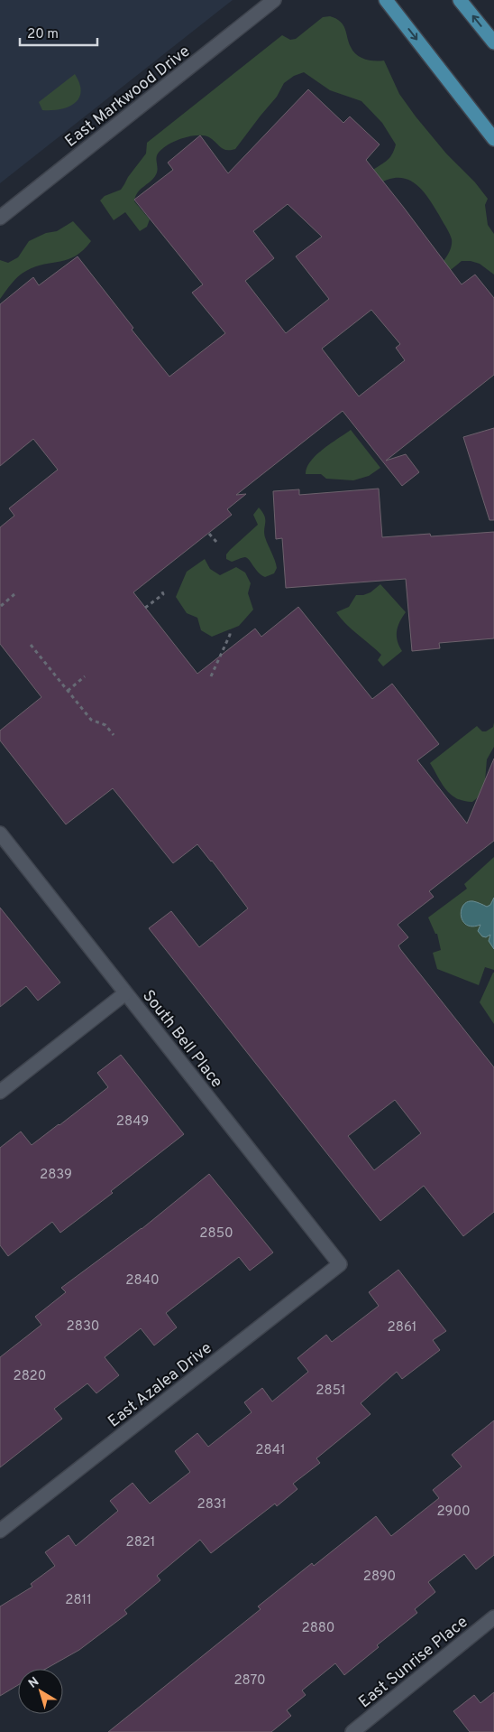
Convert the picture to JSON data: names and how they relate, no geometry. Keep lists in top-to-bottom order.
{
  "streets": {
    "street": [
      "East Markwood Drive",
      "South Bell Place",
      "East Azalea Drive",
      "East Sunrise Place"
    ]
  },
  "crossings": [
    ["South Bell Place", "East Azalea Drive"]
  ],
  "house_numbers": [
    "2849",
    "2839",
    "2850",
    "2840",
    "2830",
    "2861",
    "2820",
    "2851",
    "2841",
    "2831",
    "2900",
    "2821",
    "2890",
    "2811",
    "2880",
    "2870"
  ],
  "scale_bar": "20 m",
  "north": "top left"
}
